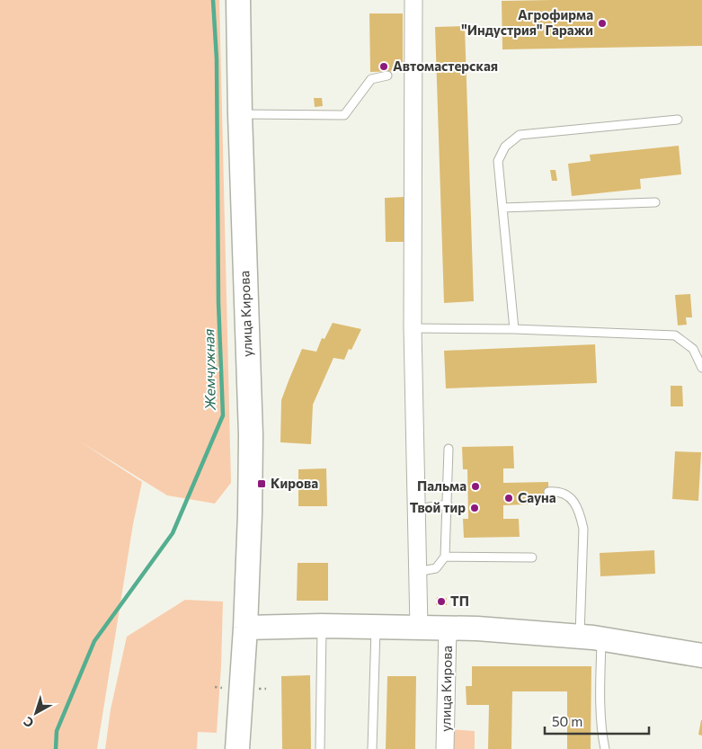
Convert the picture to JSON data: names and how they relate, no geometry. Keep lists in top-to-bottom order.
{
  "streets": {
    "street": ["улица Кирова"]
  },
  "water": ["Жемчужная"],
  "places": {
    "other": [
      "Агрофирма \"Индустрия\" Гаражи",
      "Автомастерская",
      "Пальма",
      "Сауна",
      "Твой тир",
      "ТП"
    ],
    "transit": ["Кирова"]
  },
  "scale_bar": "50 m",
  "north": "bottom left"
}
